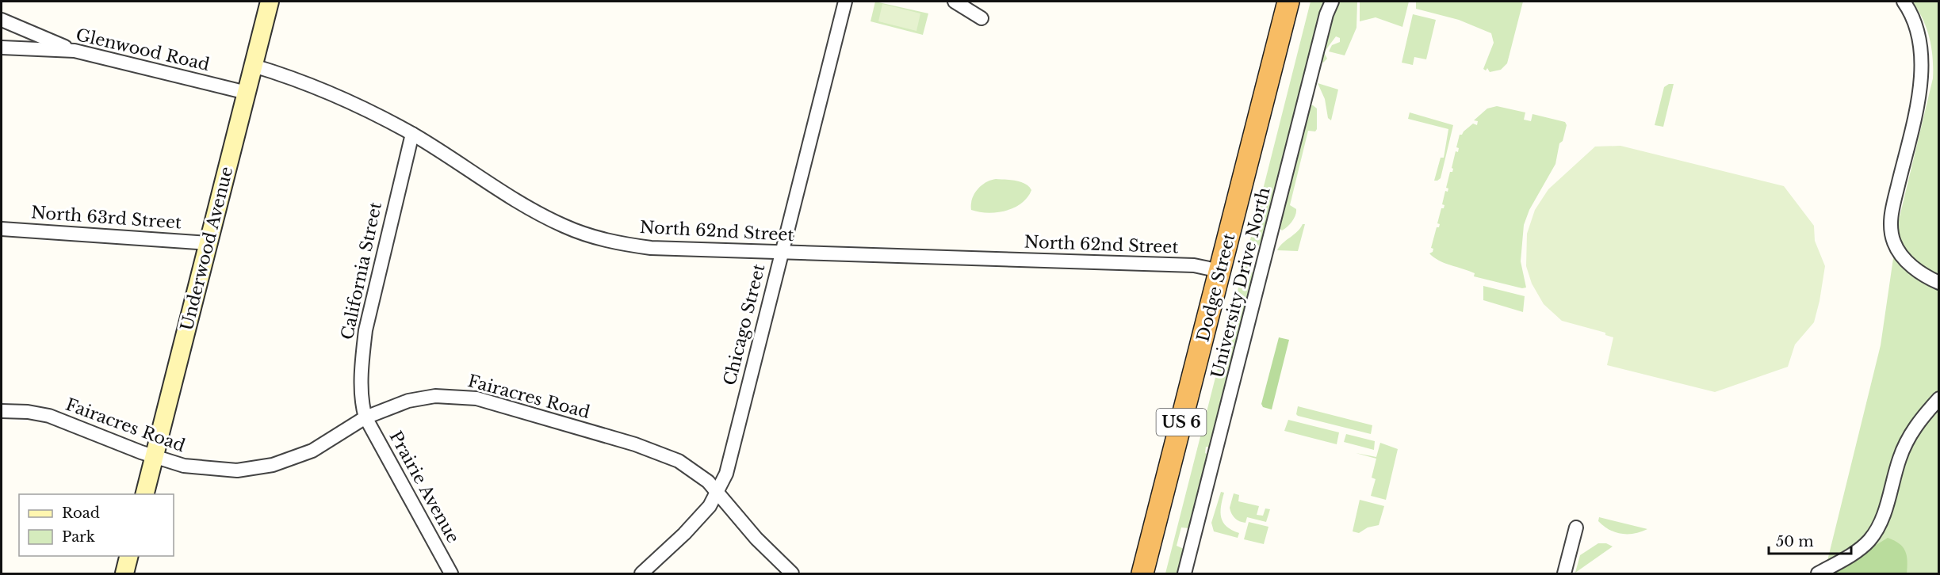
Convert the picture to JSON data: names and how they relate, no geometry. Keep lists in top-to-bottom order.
{
  "streets": {
    "highway": ["Dodge Street", "US 6"],
    "main road": ["Underwood Avenue"],
    "street": [
      "Glenwood Road",
      "North 63rd Street",
      "North 62nd Street",
      "California Street",
      "University Drive North",
      "Chicago Street",
      "Fairacres Road",
      "Prairie Avenue"
    ]
  },
  "crossings": [
    ["Glenwood Road", "Underwood Avenue"],
    ["North 63rd Street", "Underwood Avenue"],
    ["North 62nd Street", "Underwood Avenue"],
    ["North 62nd Street", "California Street"],
    ["North 62nd Street", "Dodge Street"],
    ["North 62nd Street", "Chicago Street"],
    ["Underwood Avenue", "Fairacres Road"],
    ["California Street", "Fairacres Road"],
    ["California Street", "Prairie Avenue"],
    ["Chicago Street", "Fairacres Road"],
    ["Fairacres Road", "Prairie Avenue"]
  ],
  "legend": ["Road", "Park"],
  "scale_bar": "50 m"
}
